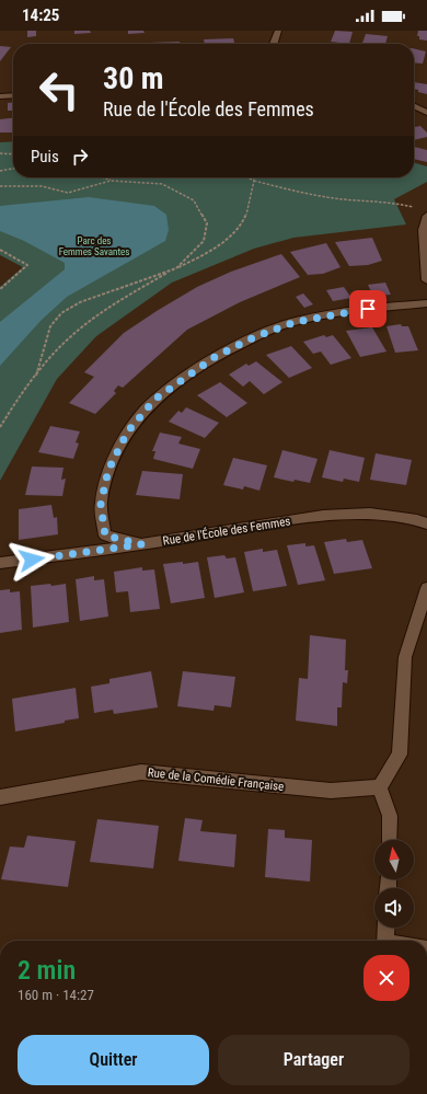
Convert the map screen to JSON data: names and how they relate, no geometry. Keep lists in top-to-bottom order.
{
  "streets": {
    "street": ["Rue de l'École des Femmes", "Rue de la Comédie Française"]
  },
  "parks": ["Parc des Femmes Savantes"],
  "north": "top",
  "page": {
    "status": "14:25",
    "turn": ["30 m", "Rue de l'École des Femmes"],
    "then": "Puis",
    "heading": ["2 min", "160 m · 14:27"],
    "buttons": ["Quitter", "Partager"]
  }
}
